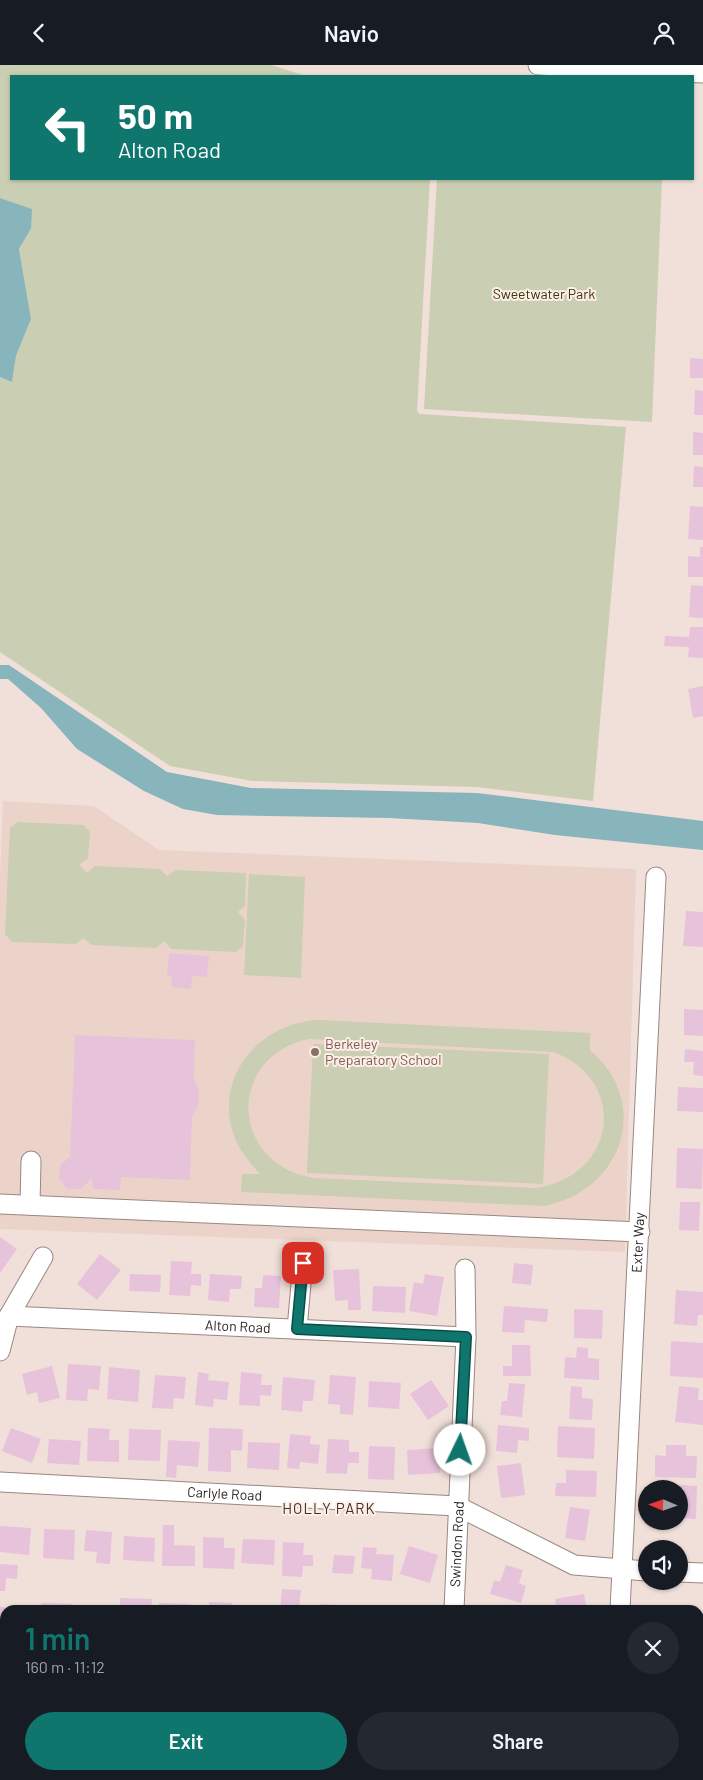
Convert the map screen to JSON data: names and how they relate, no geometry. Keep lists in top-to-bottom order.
{
  "streets": {
    "street": [
      "Exter Way",
      "Alton Road",
      "Carlyle Road",
      "Swindon Road"
    ]
  },
  "crossings": [
    ["Exter Way", "Carlyle Road"],
    ["Alton Road", "Swindon Road"],
    ["Carlyle Road", "Swindon Road"]
  ],
  "districts": ["HOLLY PARK"],
  "parks": ["Sweetwater Park"],
  "places": ["Berkeley Preparatory School"],
  "north": "left",
  "page": {
    "header": "Navio",
    "turn": ["50 m", "Alton Road"],
    "heading": ["1 min", "160 m · 11:12"],
    "buttons": ["Exit", "Share"]
  }
}
